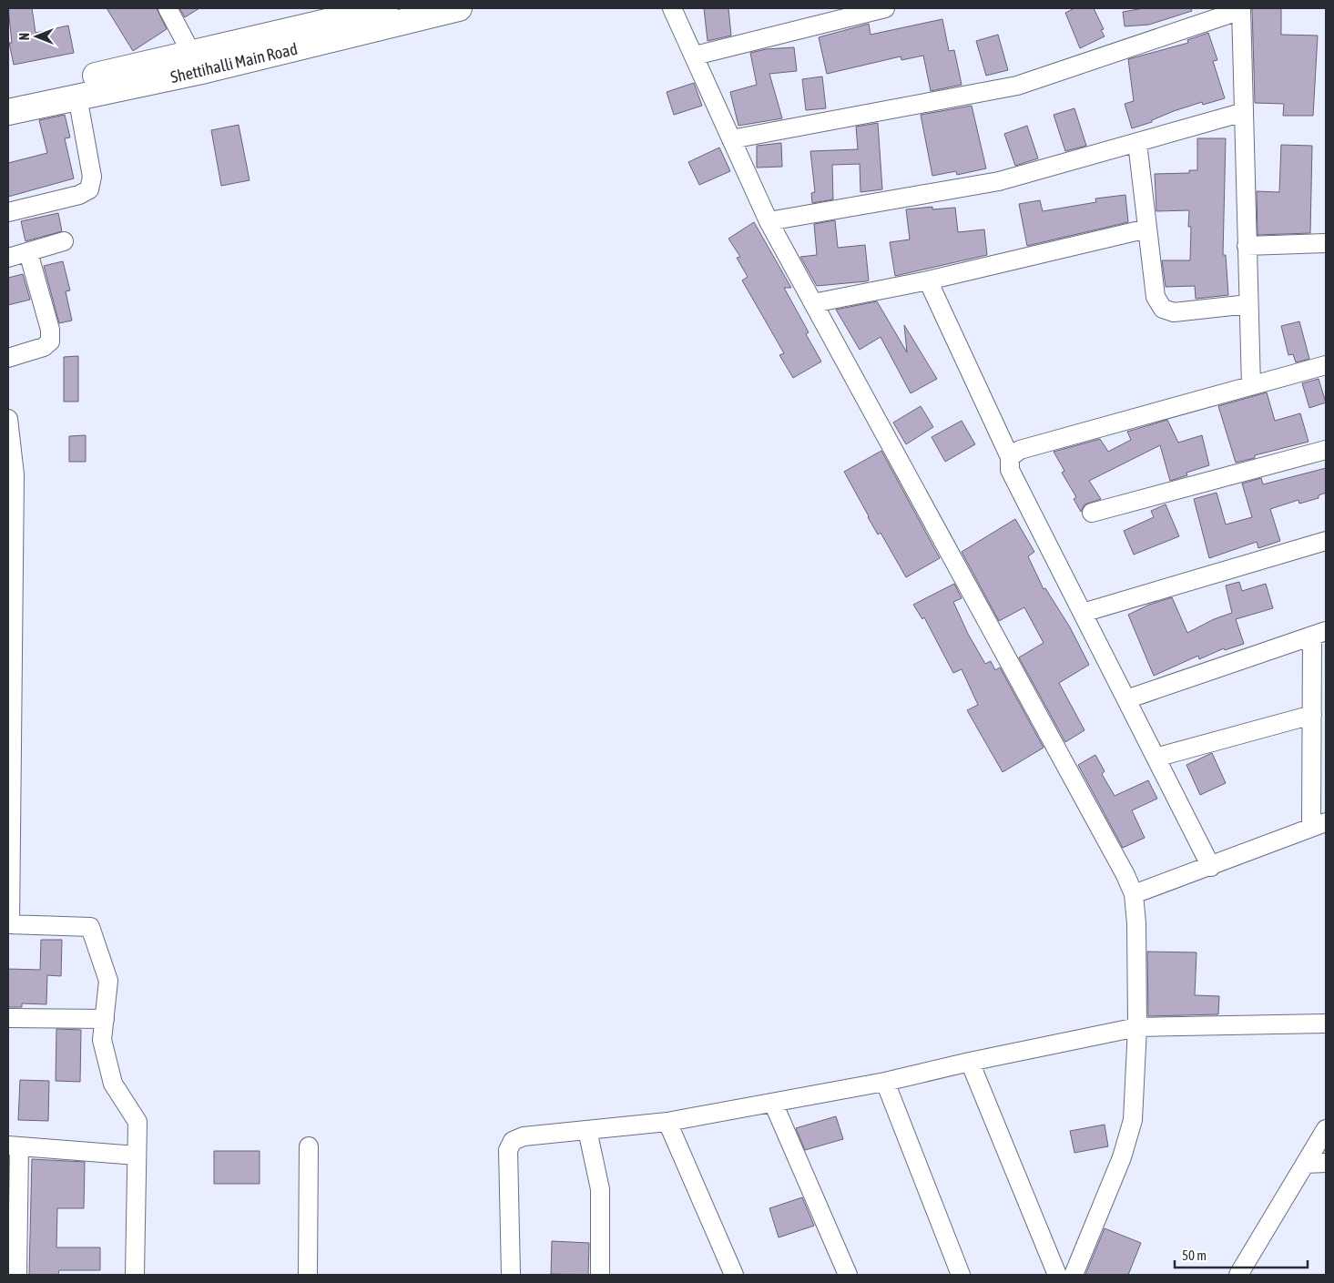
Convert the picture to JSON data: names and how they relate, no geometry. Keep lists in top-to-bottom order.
{
  "streets": {
    "main road": ["Shettihalli Main Road"]
  },
  "scale_bar": "50 m",
  "north": "left"
}
